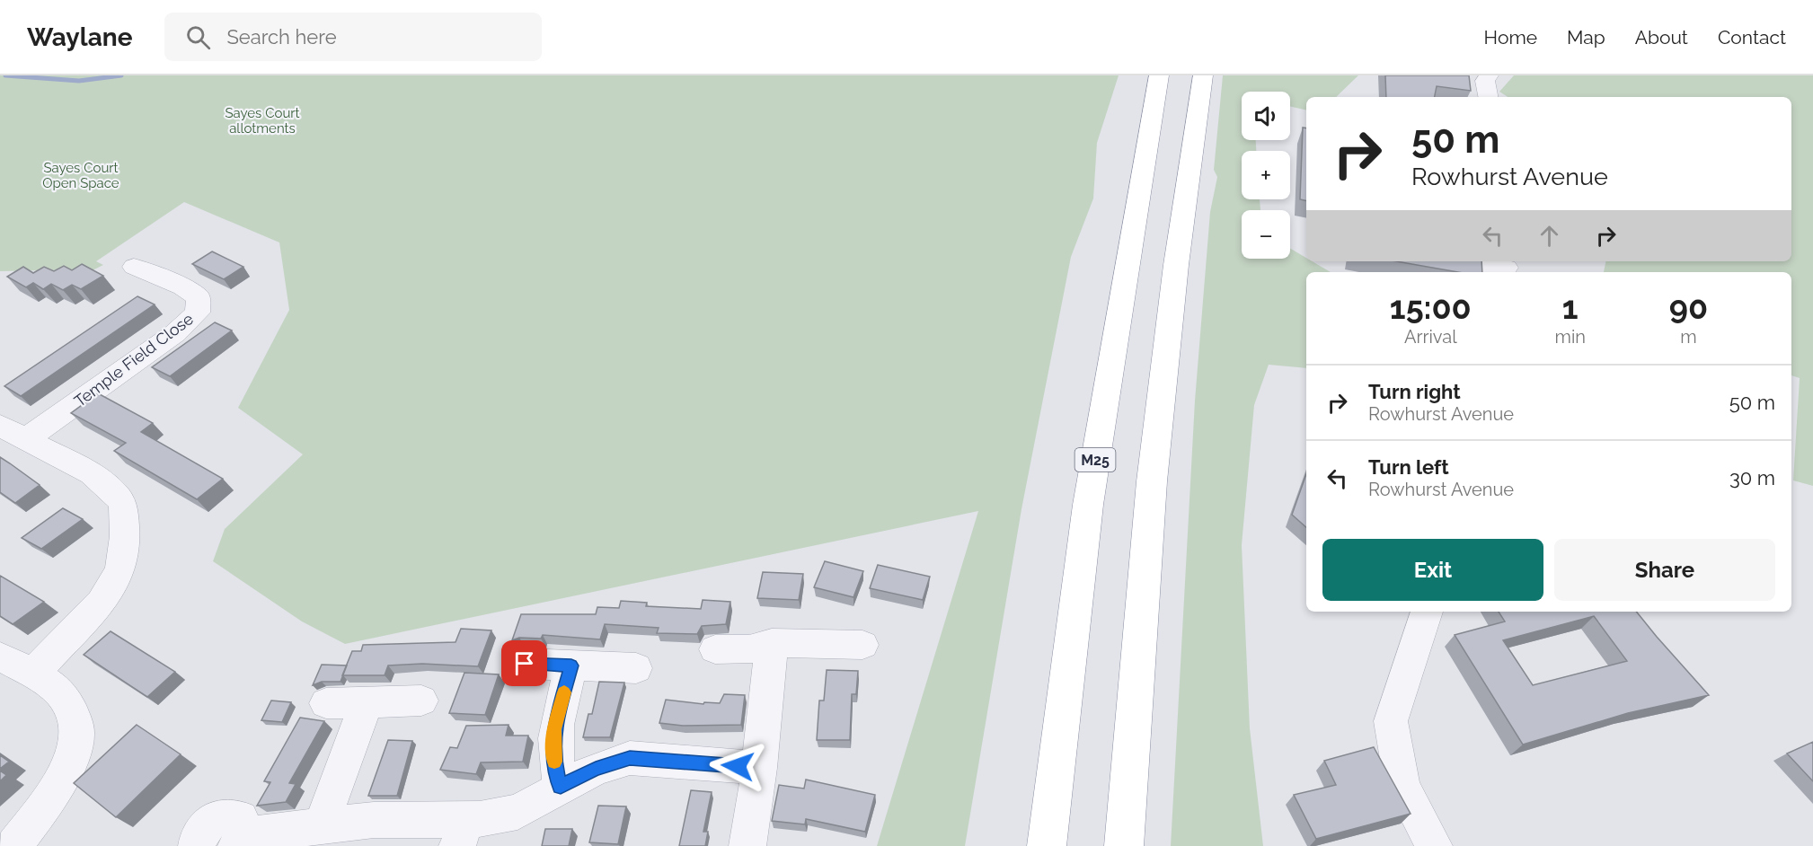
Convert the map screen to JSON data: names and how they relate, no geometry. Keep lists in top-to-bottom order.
{
  "streets": {
    "highway": ["M25"],
    "street": ["Temple Field Close"]
  },
  "parks": ["Sayes Court allotments", "Sayes Court Open Space"],
  "page": {
    "header": "Waylane",
    "search": "Search here",
    "nav": [
      "Home",
      "Map",
      "About",
      "Contact"
    ],
    "map_buttons": ["+", "−"],
    "turn": ["50 m", "Rowhurst Avenue"],
    "eta": [
      "15:00",
      "Arrival",
      "1",
      "min",
      "90",
      "m"
    ],
    "list": [
      {
        "name": "Turn right",
        "note": "Rowhurst Avenue",
        "value": "50 m"
      },
      {
        "name": "Turn left",
        "note": "Rowhurst Avenue",
        "value": "30 m"
      }
    ],
    "buttons": ["Exit", "Share"]
  }
}
